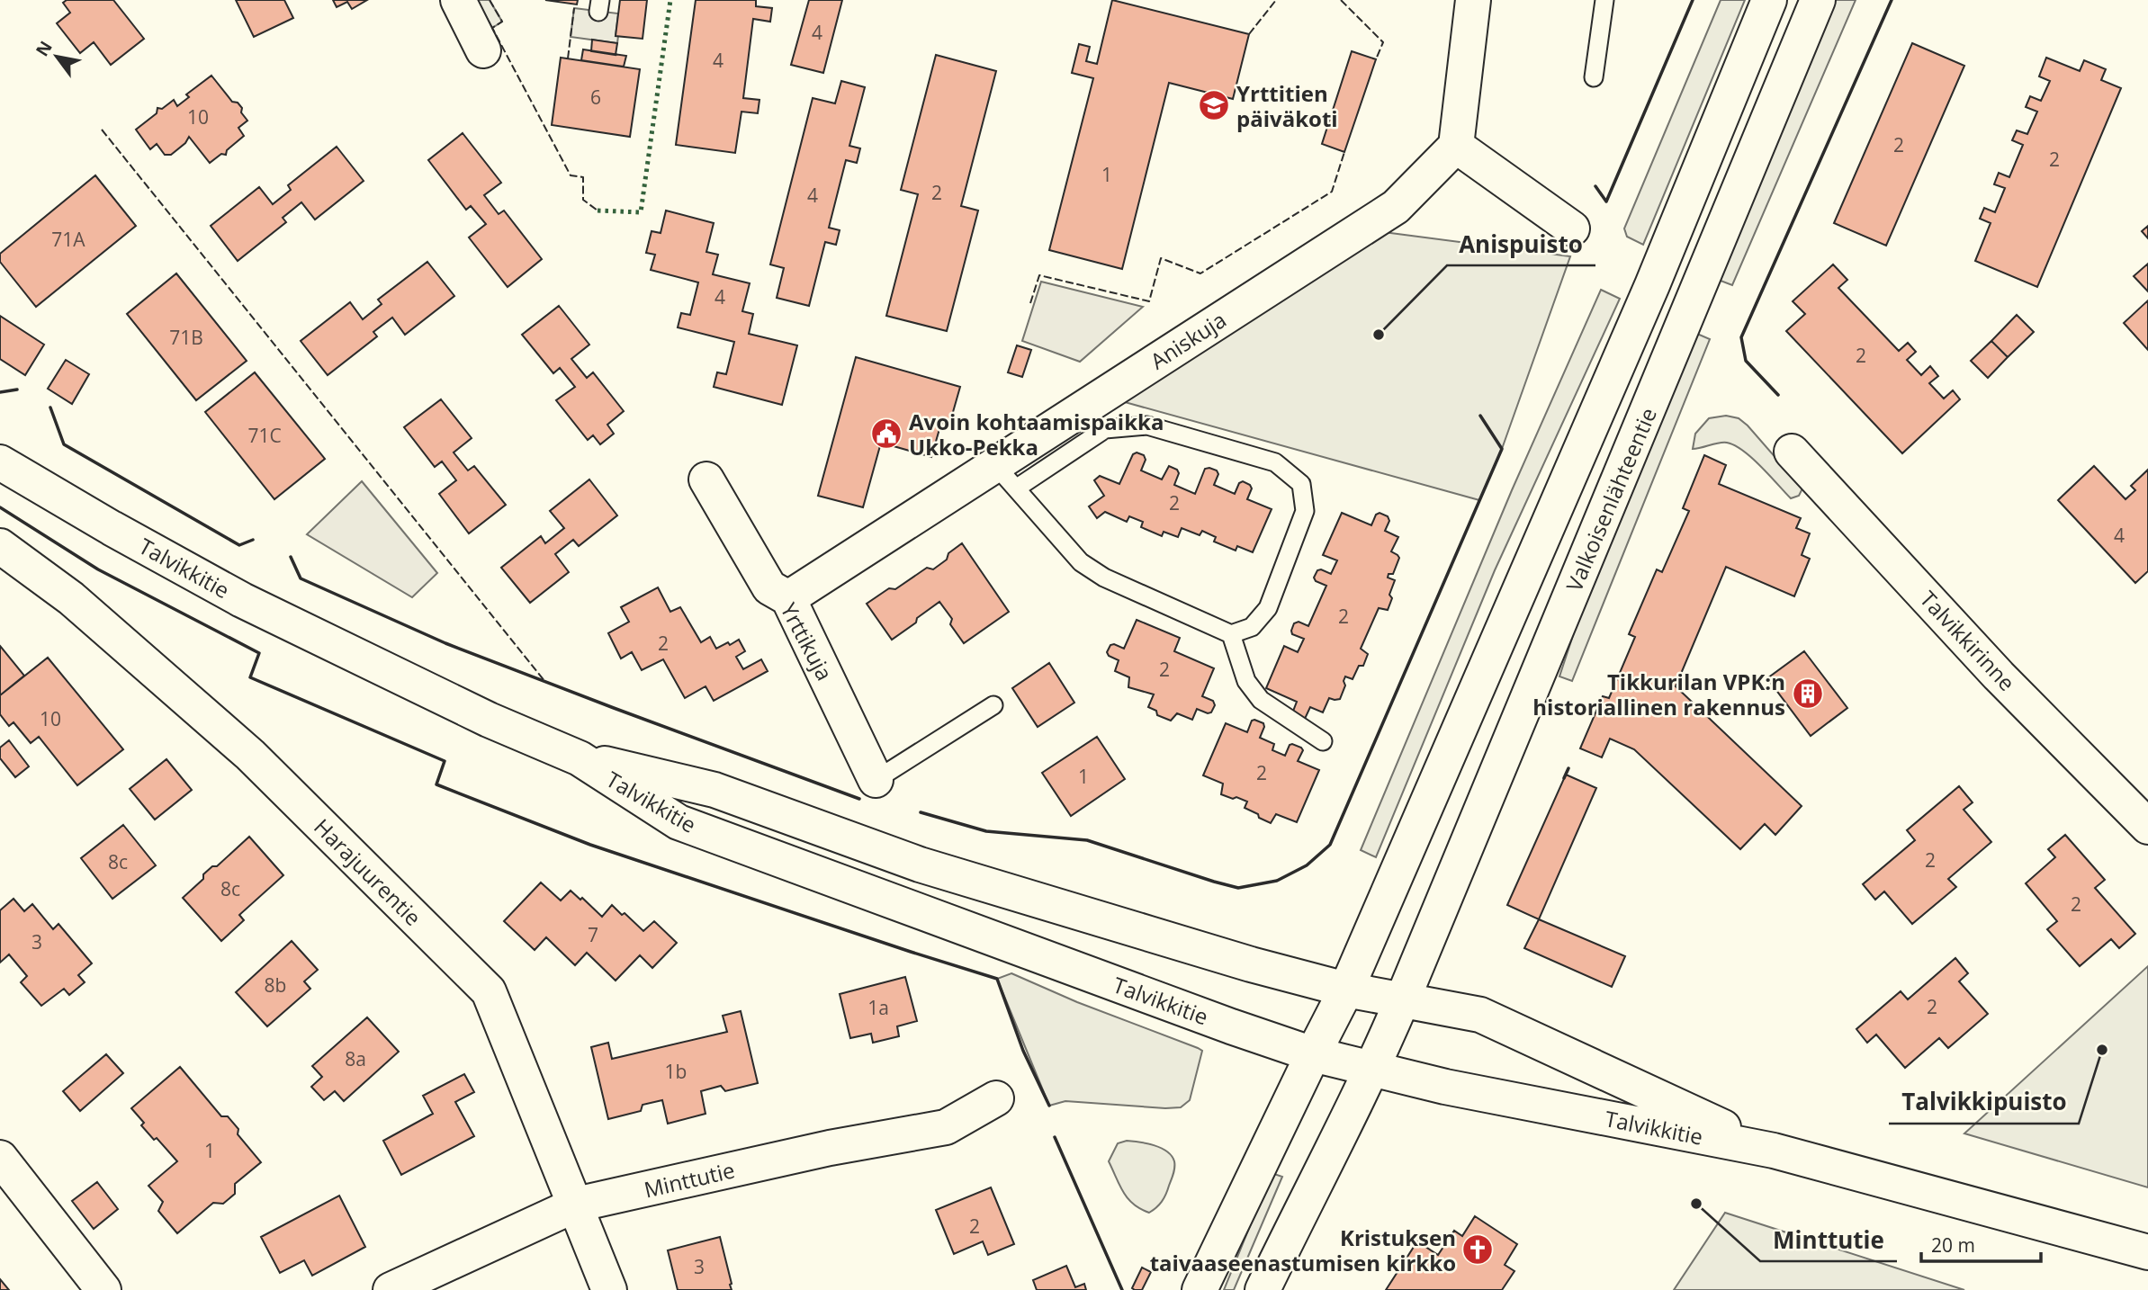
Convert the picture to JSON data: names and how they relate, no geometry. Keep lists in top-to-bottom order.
{
  "streets": {
    "main road": [
      "Aniskuja",
      "Valkoisenlähteentie",
      "Talvikkitie",
      "Talvikkirinne",
      "Yrttikuja",
      "Harajuurentie",
      "Minttutie"
    ]
  },
  "crossings": [
    ["Aniskuja", "Yrttikuja"],
    ["Valkoisenlähteentie", "Talvikkitie"],
    ["Harajuurentie", "Minttutie"]
  ],
  "places": {
    "school or university": ["Yrttitien päiväkoti"],
    "other": ["Anispuisto", "Talvikkipuisto", "Minttutie"],
    "public building": ["Avoin kohtaamispaikka Ukko-Pekka"],
    "building": ["Tikkurilan VPK:n historiallinen rakennus"],
    "church": ["Kristuksen taivaaseenastumisen kirkko"]
  },
  "house_numbers": [
    "4",
    "4",
    "6",
    "10",
    "2",
    "2",
    "1",
    "2",
    "4",
    "71A",
    "4",
    "71B",
    "2",
    "71C",
    "2",
    "4",
    "2",
    "2",
    "2",
    "10",
    "2",
    "1",
    "2",
    "8c",
    "8c",
    "2",
    "7",
    "3",
    "8b",
    "2",
    "1a",
    "8a",
    "1b",
    "1",
    "2",
    "3"
  ],
  "scale_bar": "20 m",
  "north": "top left"
}
